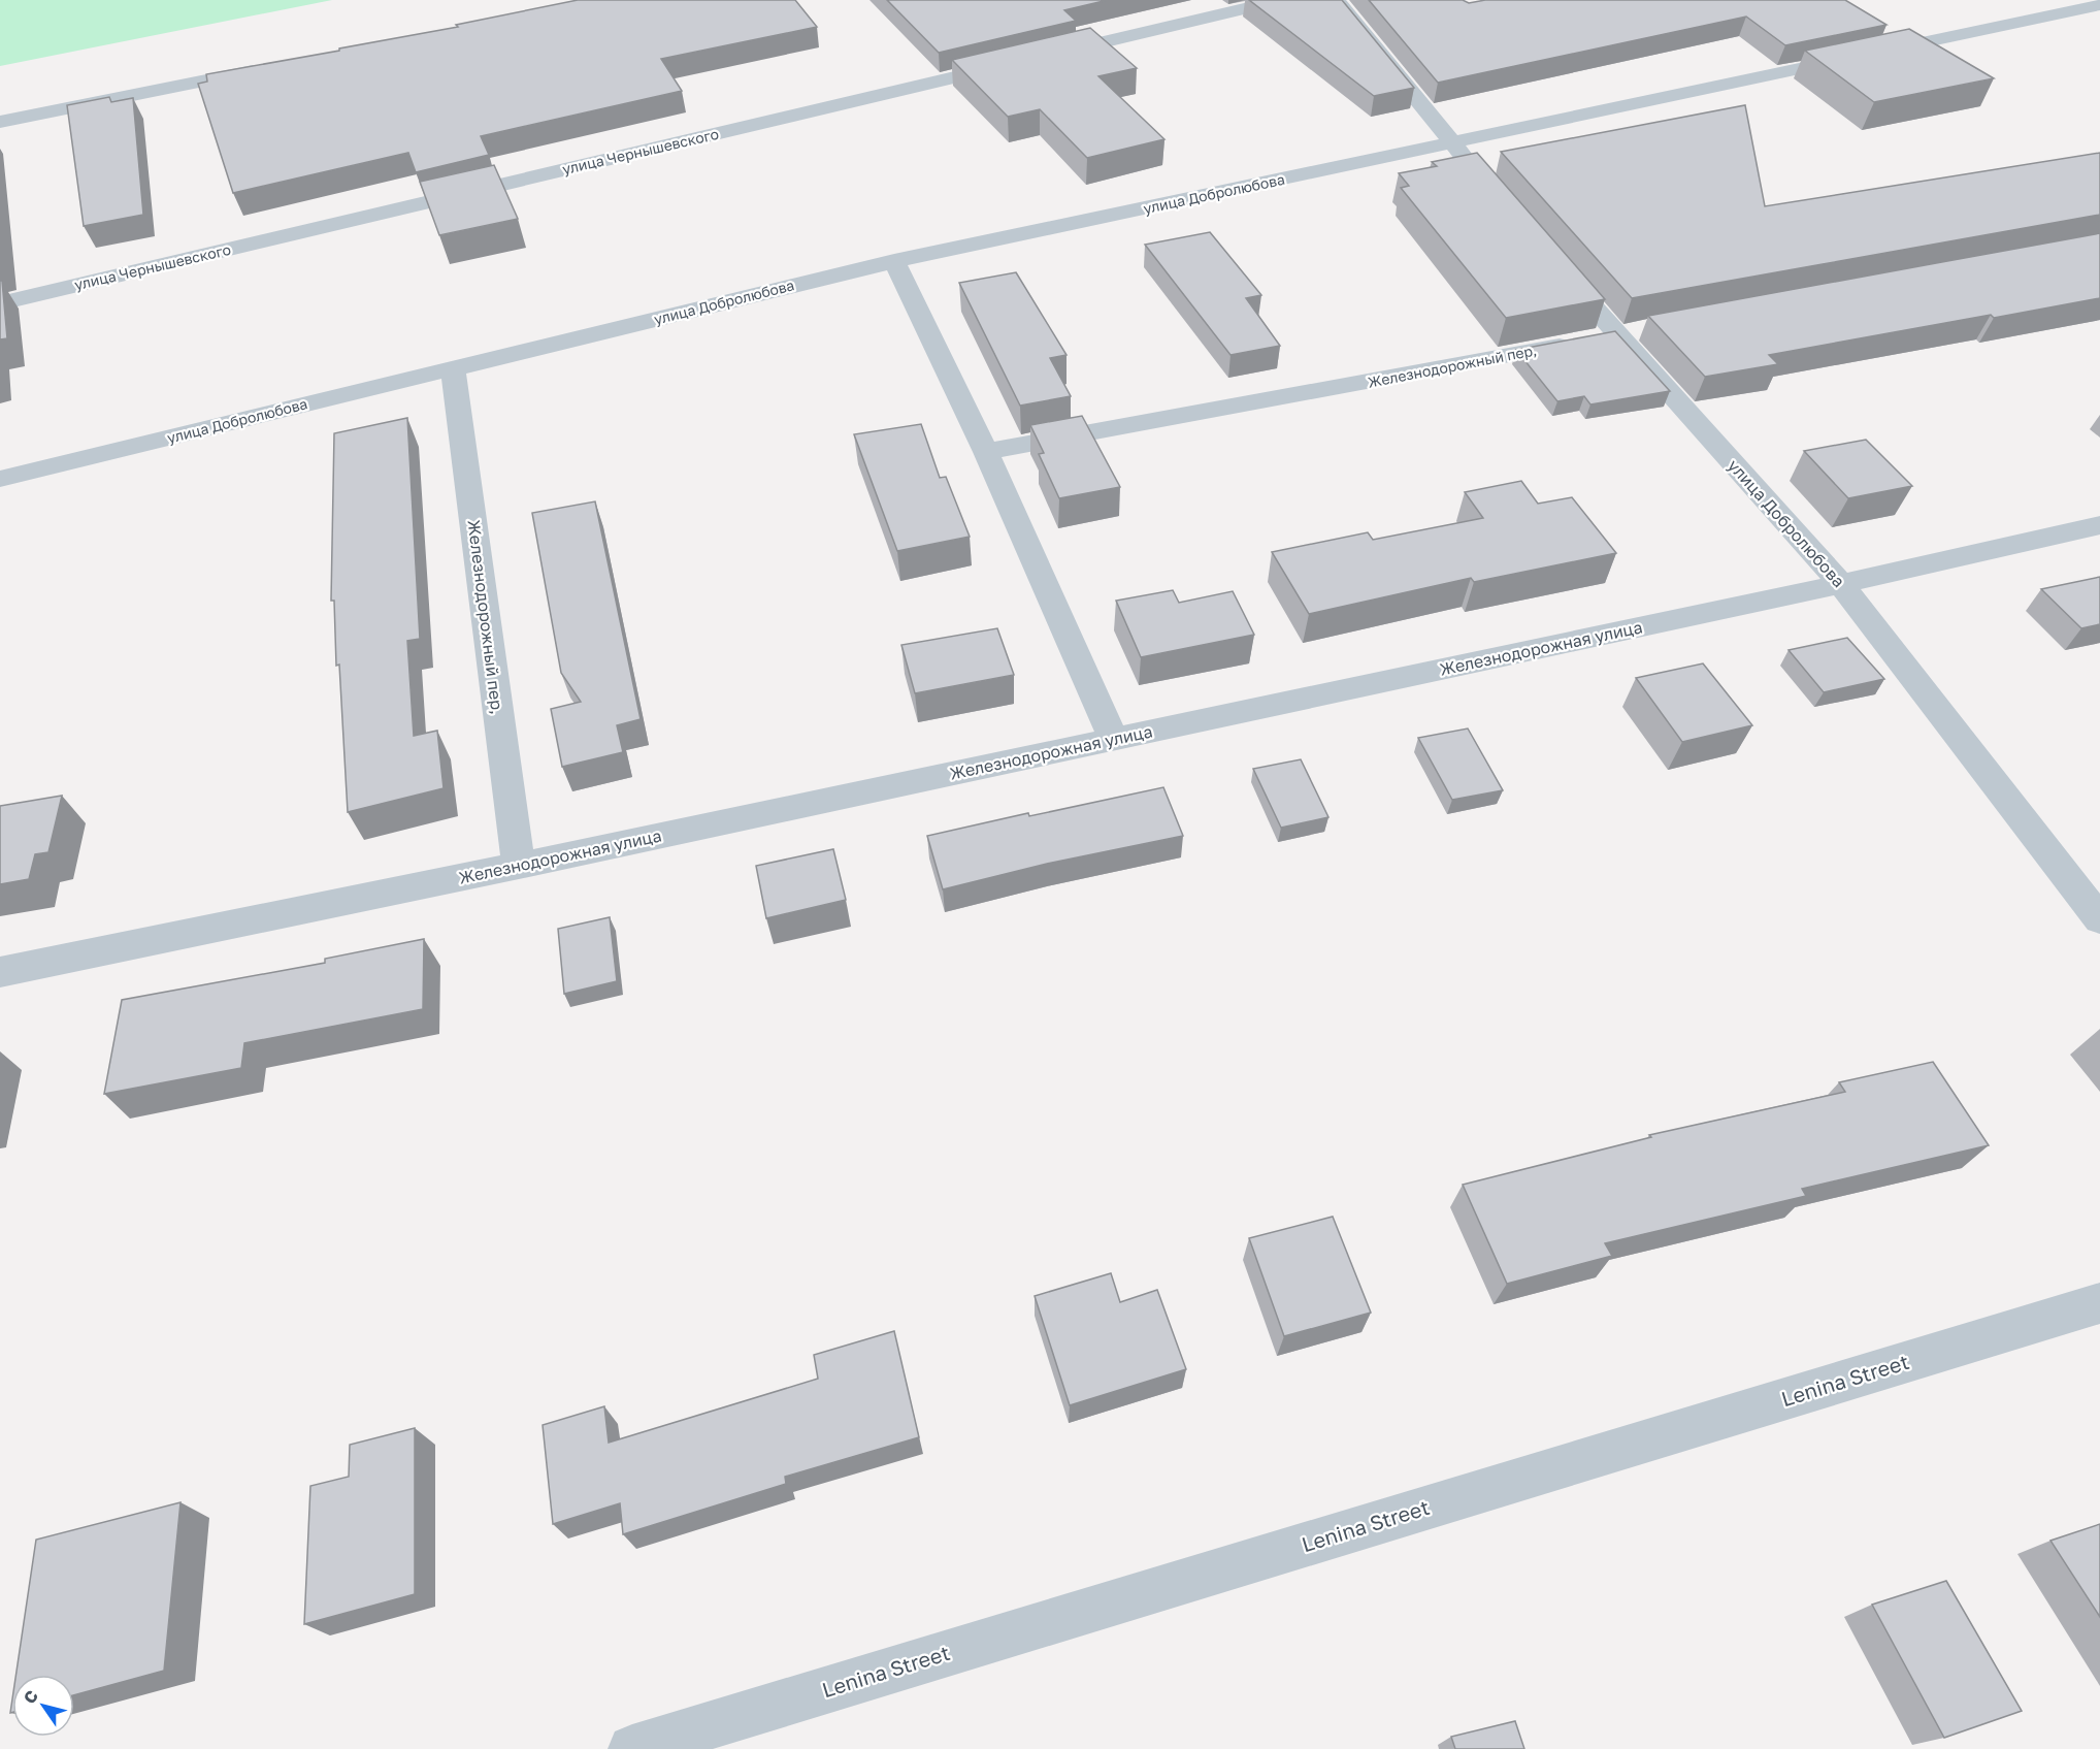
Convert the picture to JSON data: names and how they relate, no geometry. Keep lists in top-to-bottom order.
{
  "streets": {
    "street": [
      "улица Чернышевского",
      "улица Добролюбова",
      "Железнодорожный пер,",
      "Железнодорожная улица",
      "Lenina Street"
    ]
  },
  "crossings": [
    ["улица Добролюбова", "Железнодорожный пер,"],
    ["улица Добролюбова", "Железнодорожная улица"],
    ["Железнодорожный пер,", "Железнодорожная улица"]
  ],
  "north": "top left"
}
